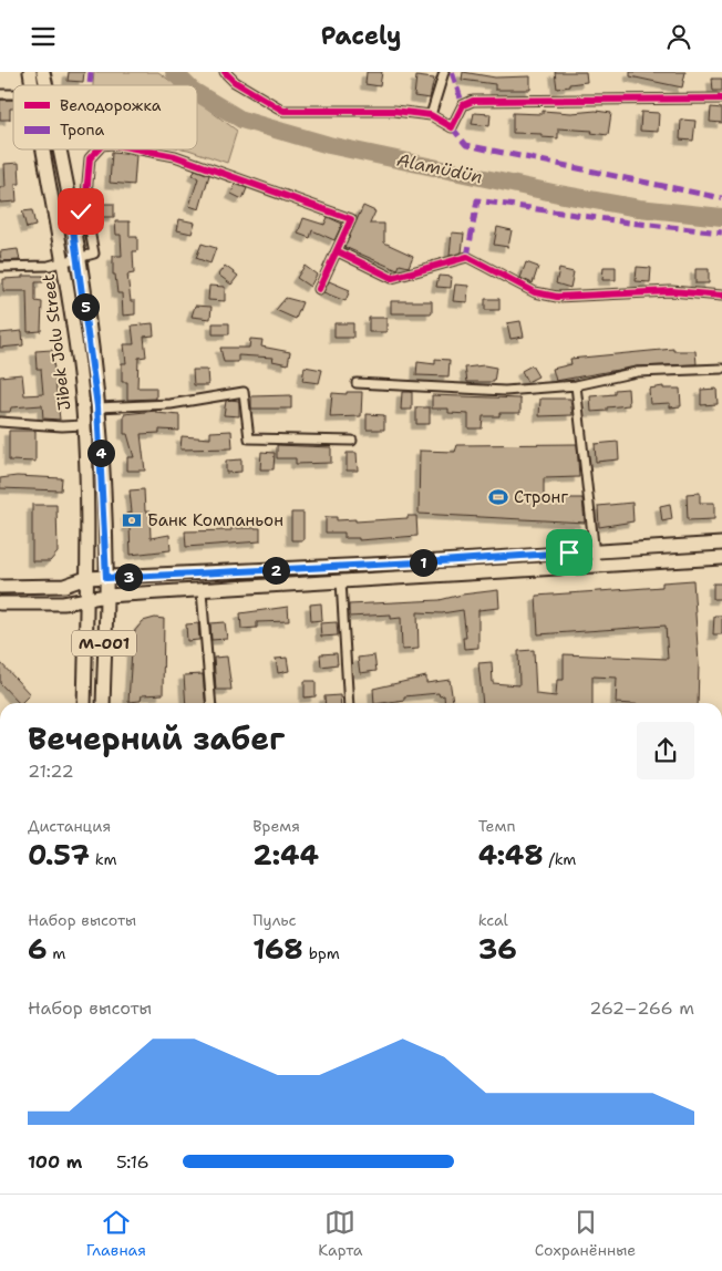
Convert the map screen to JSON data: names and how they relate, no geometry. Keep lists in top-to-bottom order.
{
  "streets": {
    "main road": ["Jibek Jolu Street", "М-001"]
  },
  "crossings": [
    ["Jibek Jolu Street", "М-001"]
  ],
  "water": ["Alamüdün"],
  "places": {
    "sports": ["Стронг"],
    "bank": ["Банк Компаньон"]
  },
  "legend": ["Велодорожка", "Тропа"],
  "page": {
    "header": "Pacely",
    "pins": [
      "5",
      "4",
      "1",
      "2",
      "3"
    ],
    "heading": ["Вечерний забег", "21:22"],
    "stats": [
      ["Дистанция", "0.57 km"],
      ["Время", "2:44"],
      ["Темп", "4:48 /km"],
      ["Набор высоты", "6 m"],
      ["Пульс", "168 bpm"],
      ["kcal", "36"]
    ],
    "chart": ["Набор высоты", "262–266 m"],
    "list": [
      {
        "name": "100 m",
        "note": "5:16"
      }
    ],
    "tabs": ["Главная", "Карта", "Сохранённые"]
  }
}
